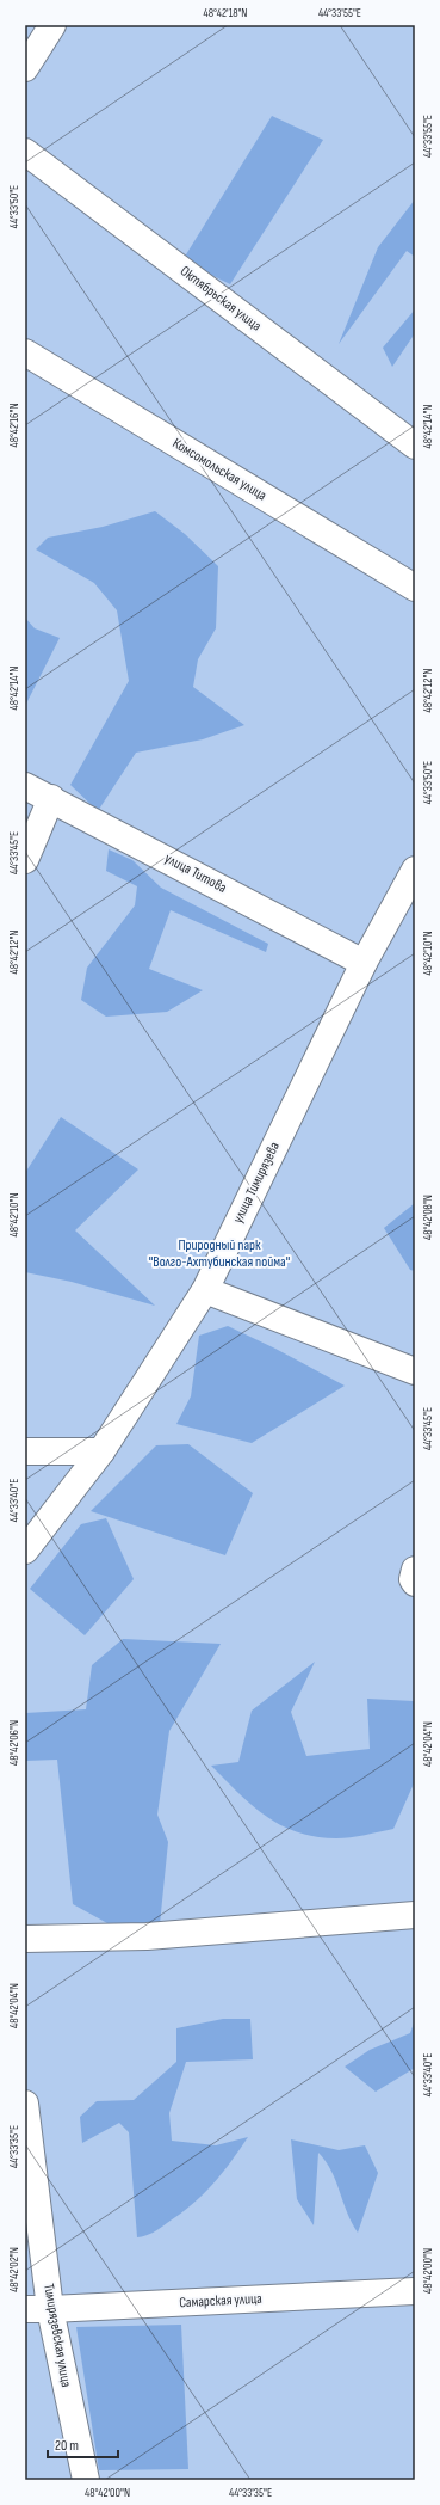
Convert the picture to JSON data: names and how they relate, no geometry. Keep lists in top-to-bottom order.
{
  "streets": {
    "street": [
      "Октябрьская улица",
      "Комсомольская улица",
      "улица Титова",
      "улица Тимирязева",
      "Самарская улица",
      "Тимирязевская улица"
    ]
  },
  "crossings": [
    ["улица Титова", "улица Тимирязева"],
    ["Самарская улица", "Тимирязевская улица"]
  ],
  "parks": ["Природный парк \"Волго-Ахтубинская пойма\""],
  "scale_bar": "20 m",
  "coordinates": [
    "48°42'18\"N",
    "44°33'55\"E",
    "44°33'50\"E",
    "48°42'16\"N",
    "48°42'14\"N",
    "48°42'12\"N",
    "44°33'45\"E",
    "48°42'10\"N",
    "48°42'08\"N",
    "44°33'40\"E",
    "48°42'06\"N",
    "48°42'04\"N",
    "44°33'35\"E",
    "48°42'02\"N",
    "48°42'00\"N"
  ]
}
